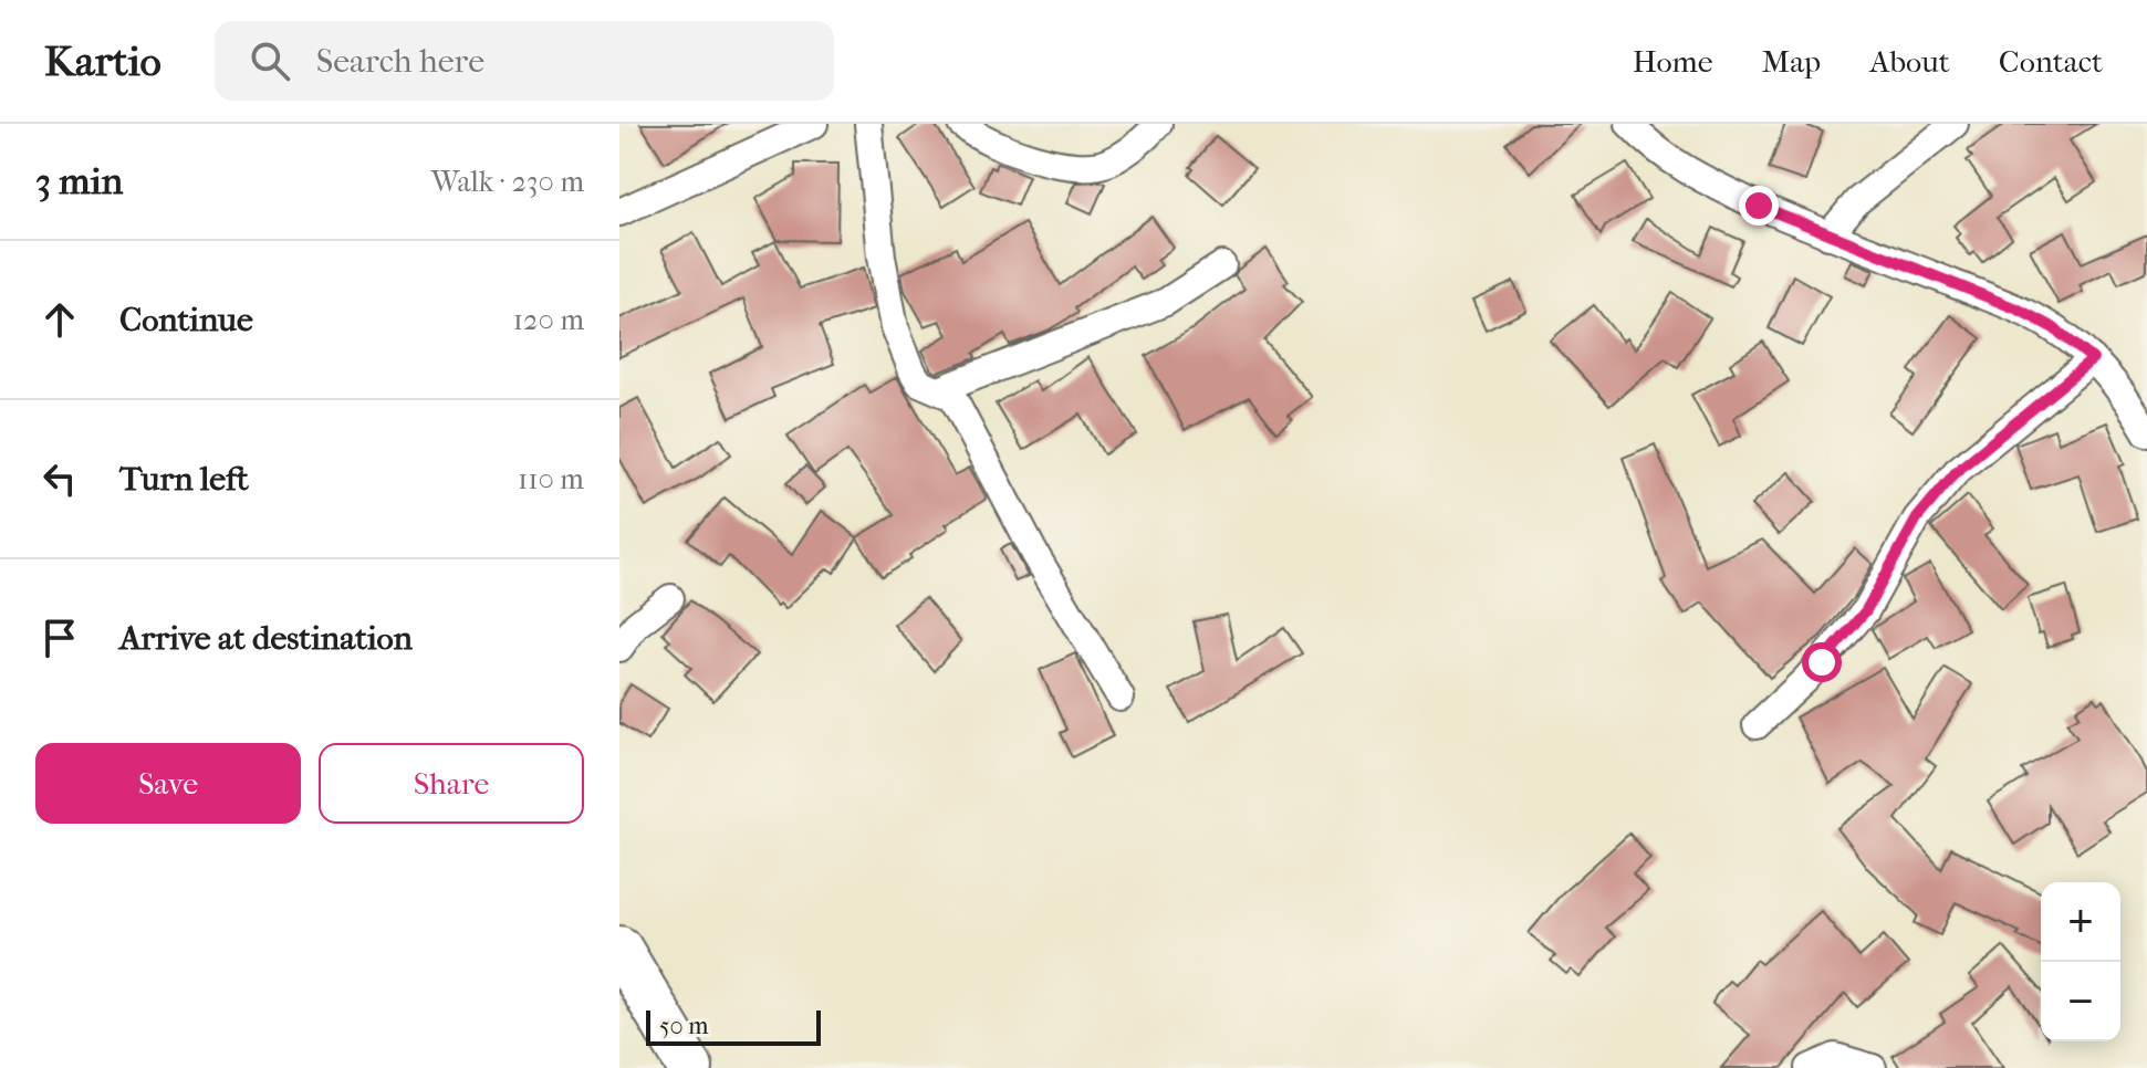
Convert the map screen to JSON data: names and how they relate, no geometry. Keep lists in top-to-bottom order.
{
  "scale_bar": "50 m",
  "page": {
    "header": "Kartio",
    "search": "Search here",
    "nav": [
      "Home",
      "Map",
      "About",
      "Contact"
    ],
    "heading": ["3 min", "Walk · 230 m"],
    "list": [
      ["Continue", "120 m"],
      ["Turn left", "110 m"],
      "Arrive at destination"
    ],
    "buttons": ["Save", "Share"],
    "map_buttons": ["+", "−"],
    "scale": "50 m"
  }
}
